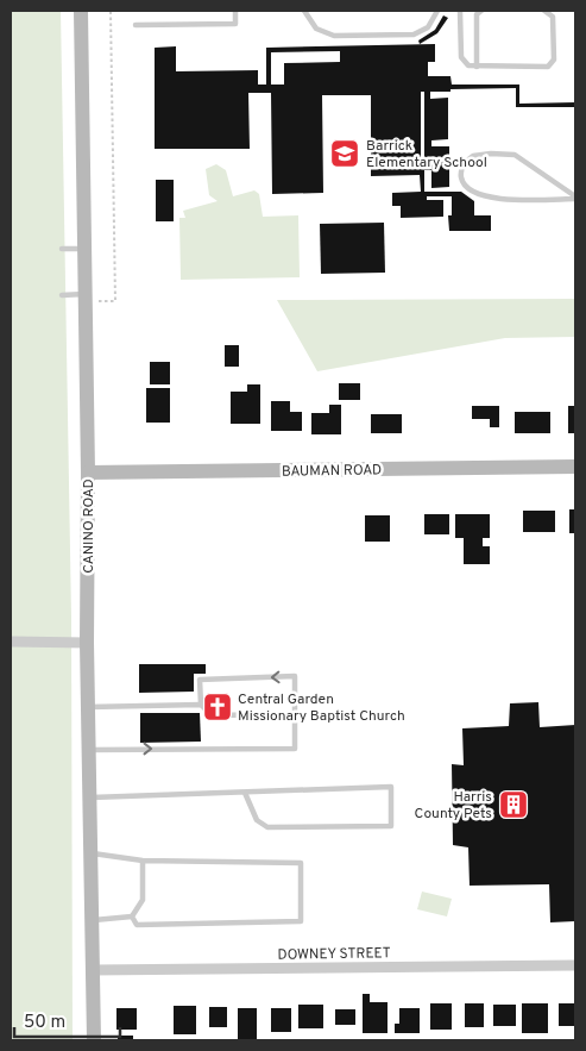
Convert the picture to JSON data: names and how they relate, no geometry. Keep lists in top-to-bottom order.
{
  "streets": {
    "street": ["BAUMAN ROAD", "CANINO ROAD", "DOWNEY STREET"]
  },
  "crossings": [
    ["BAUMAN ROAD", "CANINO ROAD"],
    ["CANINO ROAD", "DOWNEY STREET"]
  ],
  "places": {
    "school or university": ["Barrick Elementary School"],
    "church": ["Central Garden Missionary Baptist Church"],
    "building": ["Harris County Pets"]
  },
  "scale_bar": "50 m"
}
